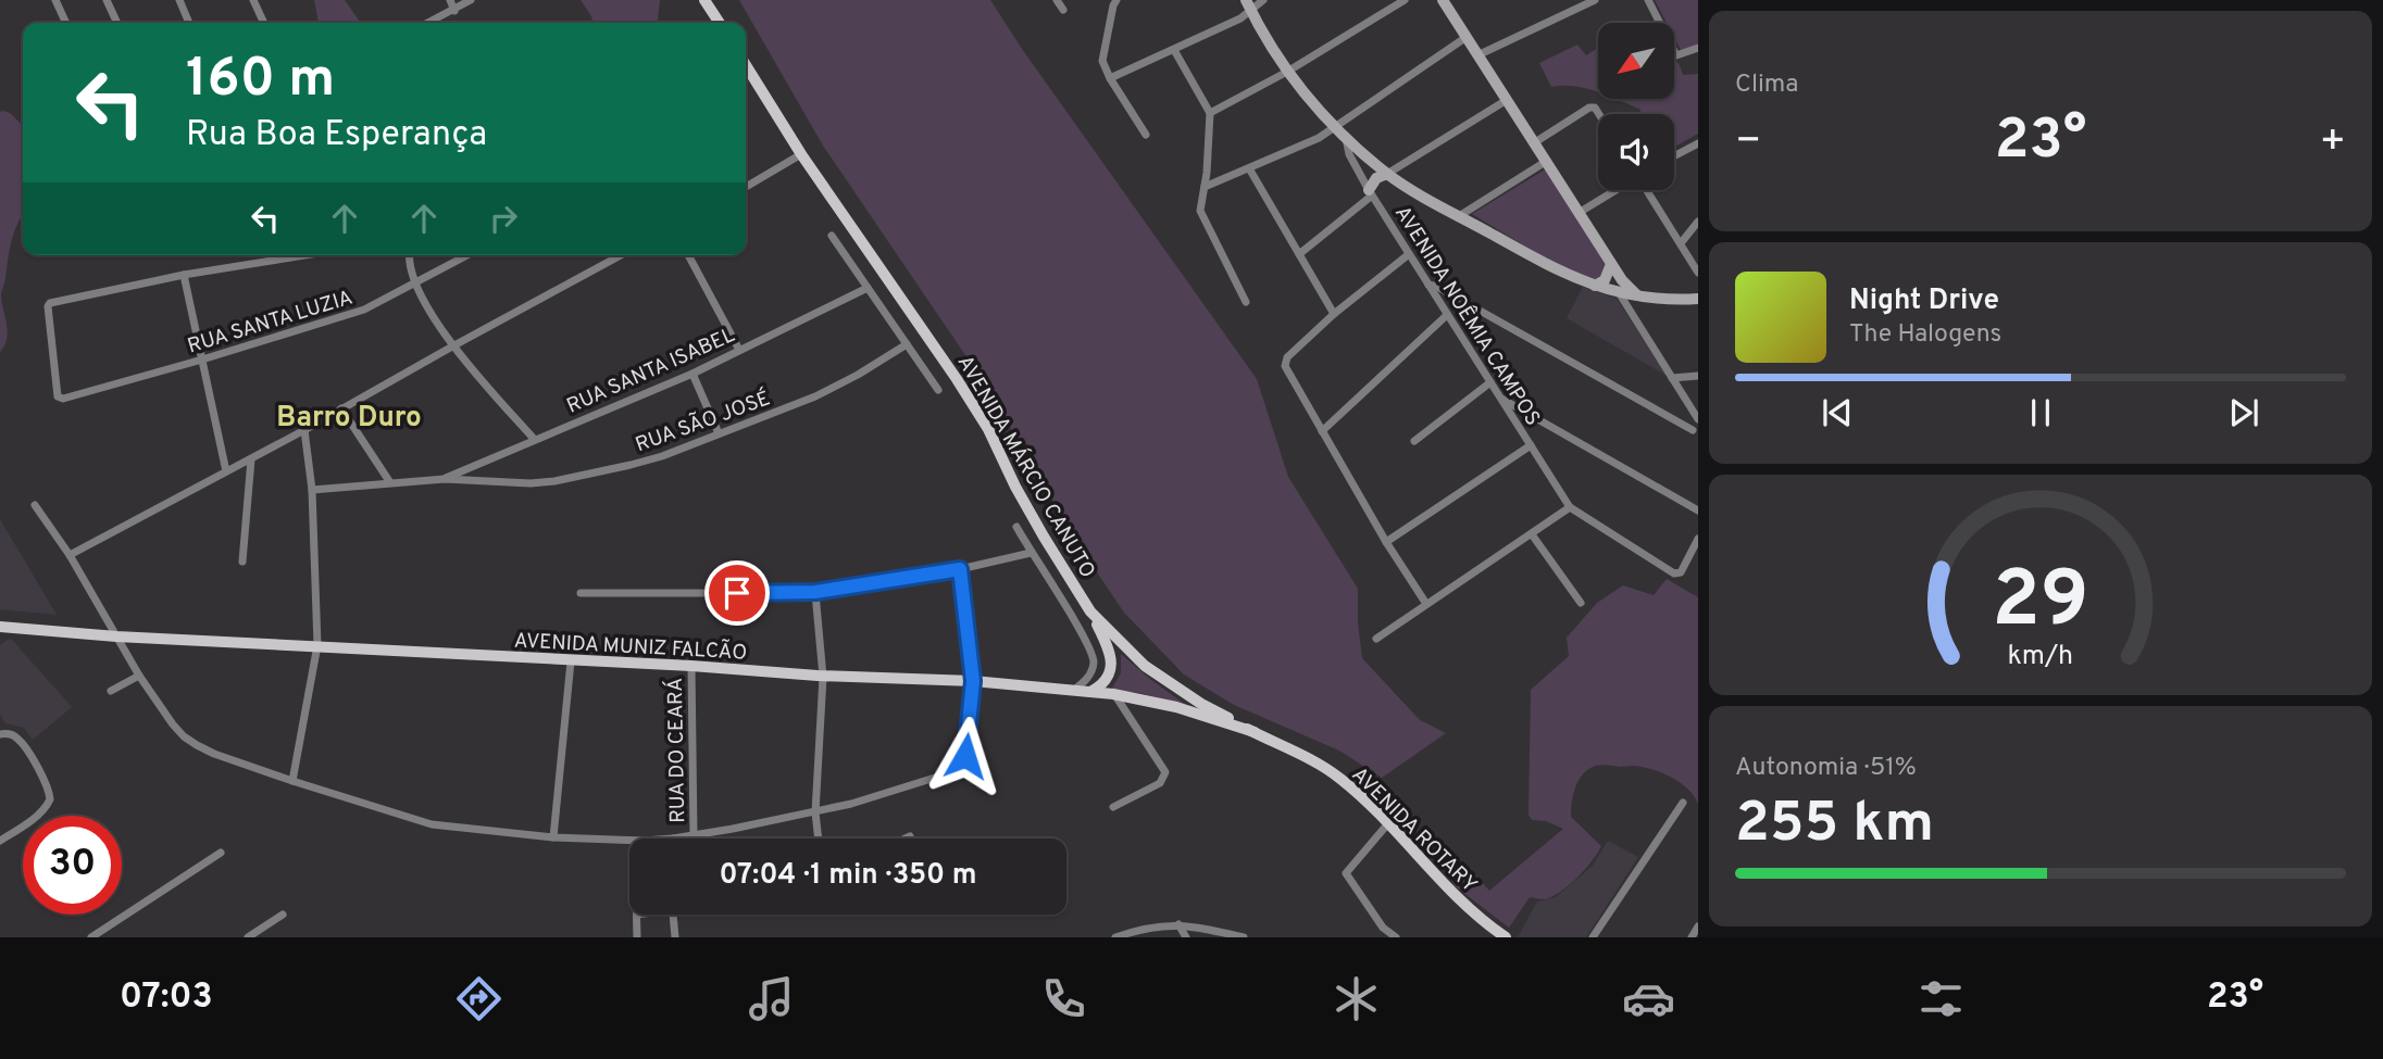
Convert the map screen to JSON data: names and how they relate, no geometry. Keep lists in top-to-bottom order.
{
  "streets": {
    "main road": ["AVENIDA MÁRCIO CANUTO", "AVENIDA MUNIZ FALCÃO", "AVENIDA ROTARY"],
    "street": [
      "AVENIDA NOÊMIA CAMPOS",
      "RUA SANTA LUZIA",
      "RUA SANTA ISABEL",
      "RUA SÃO JOSÉ",
      "RUA DO CEARÁ"
    ]
  },
  "crossings": [
    ["RUA SANTA ISABEL", "RUA SÃO JOSÉ"],
    ["AVENIDA MÁRCIO CANUTO", "AVENIDA MUNIZ FALCÃO"],
    ["AVENIDA MÁRCIO CANUTO", "AVENIDA ROTARY"],
    ["AVENIDA MUNIZ FALCÃO", "RUA DO CEARÁ"],
    ["AVENIDA MUNIZ FALCÃO", "AVENIDA ROTARY"]
  ],
  "districts": ["Barro Duro"],
  "north": "bottom left",
  "page": {
    "tile": [
      "Clima",
      ["Autonomia · 51%", "255 km"]
    ],
    "turn": ["160 m", "Rua Boa Esperança"],
    "heat": ["−", "23°", "+"],
    "song": ["Night Drive", "The Halogens"],
    "limit": "30",
    "trip": "07:04 · 1 min · 350 m",
    "tabs": ["07:03", "23°"],
    "gauge": ["29", "km/h"]
  }
}
